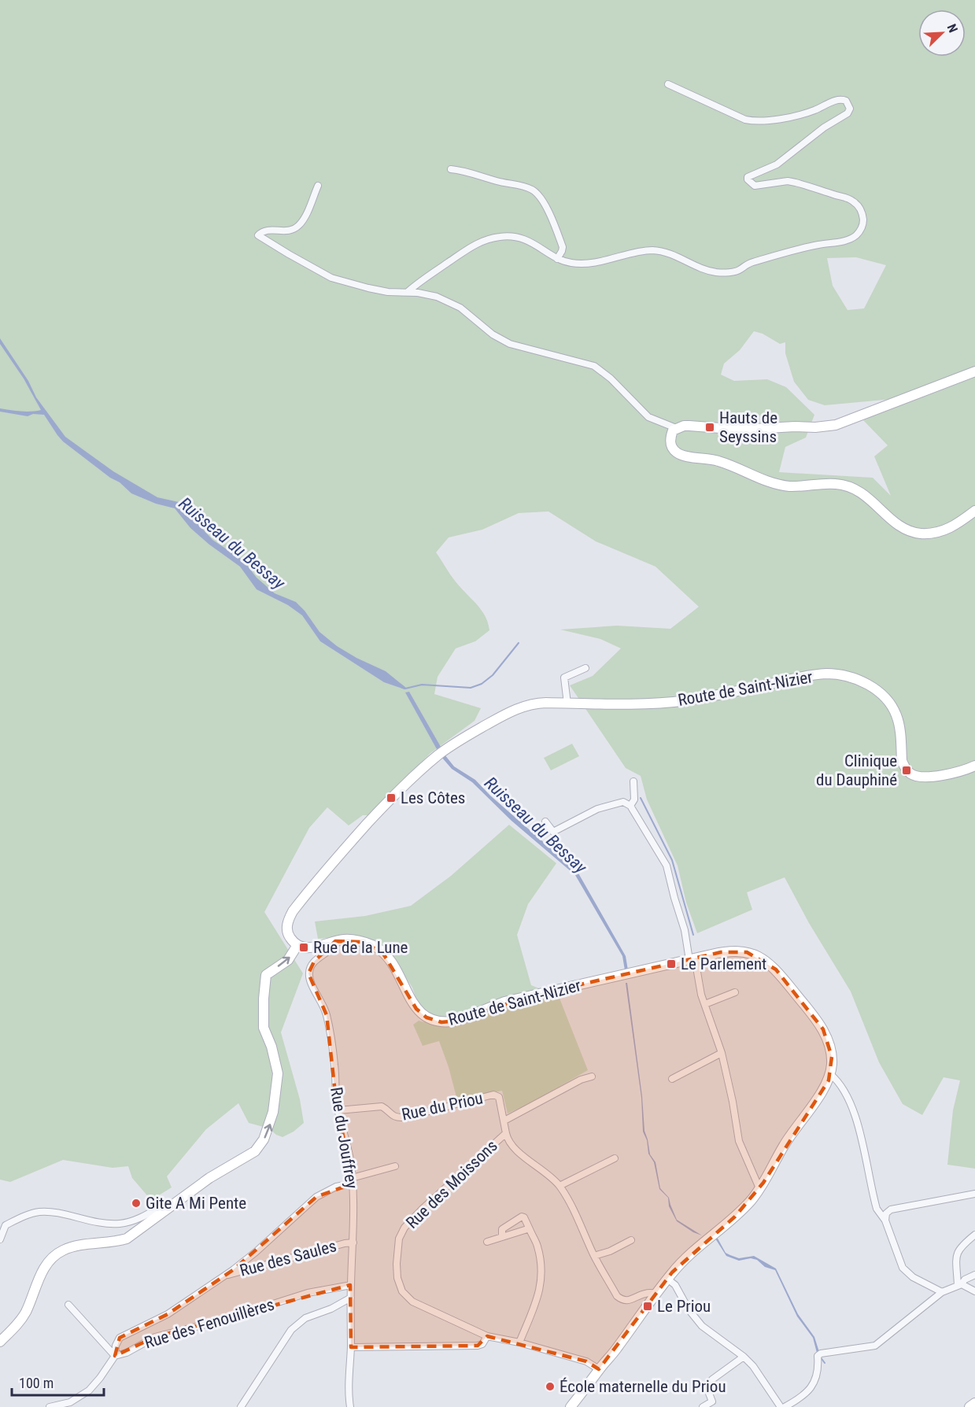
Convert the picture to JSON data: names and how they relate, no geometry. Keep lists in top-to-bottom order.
{
  "streets": {
    "main road": ["Route de Saint-Nizier"],
    "street": [
      "Rue du Priou",
      "Rue du Jouffrey",
      "Rue des Moissons",
      "Rue des Saules",
      "Rue des Fenouillères"
    ]
  },
  "crossings": [
    ["Route de Saint-Nizier", "Rue du Jouffrey"],
    ["Route de Saint-Nizier", "Rue des Moissons"],
    ["Rue du Priou", "Rue du Jouffrey"],
    ["Rue du Priou", "Rue des Moissons"],
    ["Rue du Jouffrey", "Rue des Saules"],
    ["Rue du Jouffrey", "Rue des Fenouillères"],
    ["Rue des Saules", "Rue des Fenouillères"]
  ],
  "water": ["Ruisseau du Bessay"],
  "places": {
    "transit": [
      "Hauts de Seyssins",
      "Clinique du Dauphiné",
      "Les Côtes",
      "Rue de la Lune",
      "Le Parlement",
      "Le Priou"
    ],
    "other": ["Gite A Mi Pente", "École maternelle du Priou"]
  },
  "scale_bar": "100 m",
  "north": "top right"
}
